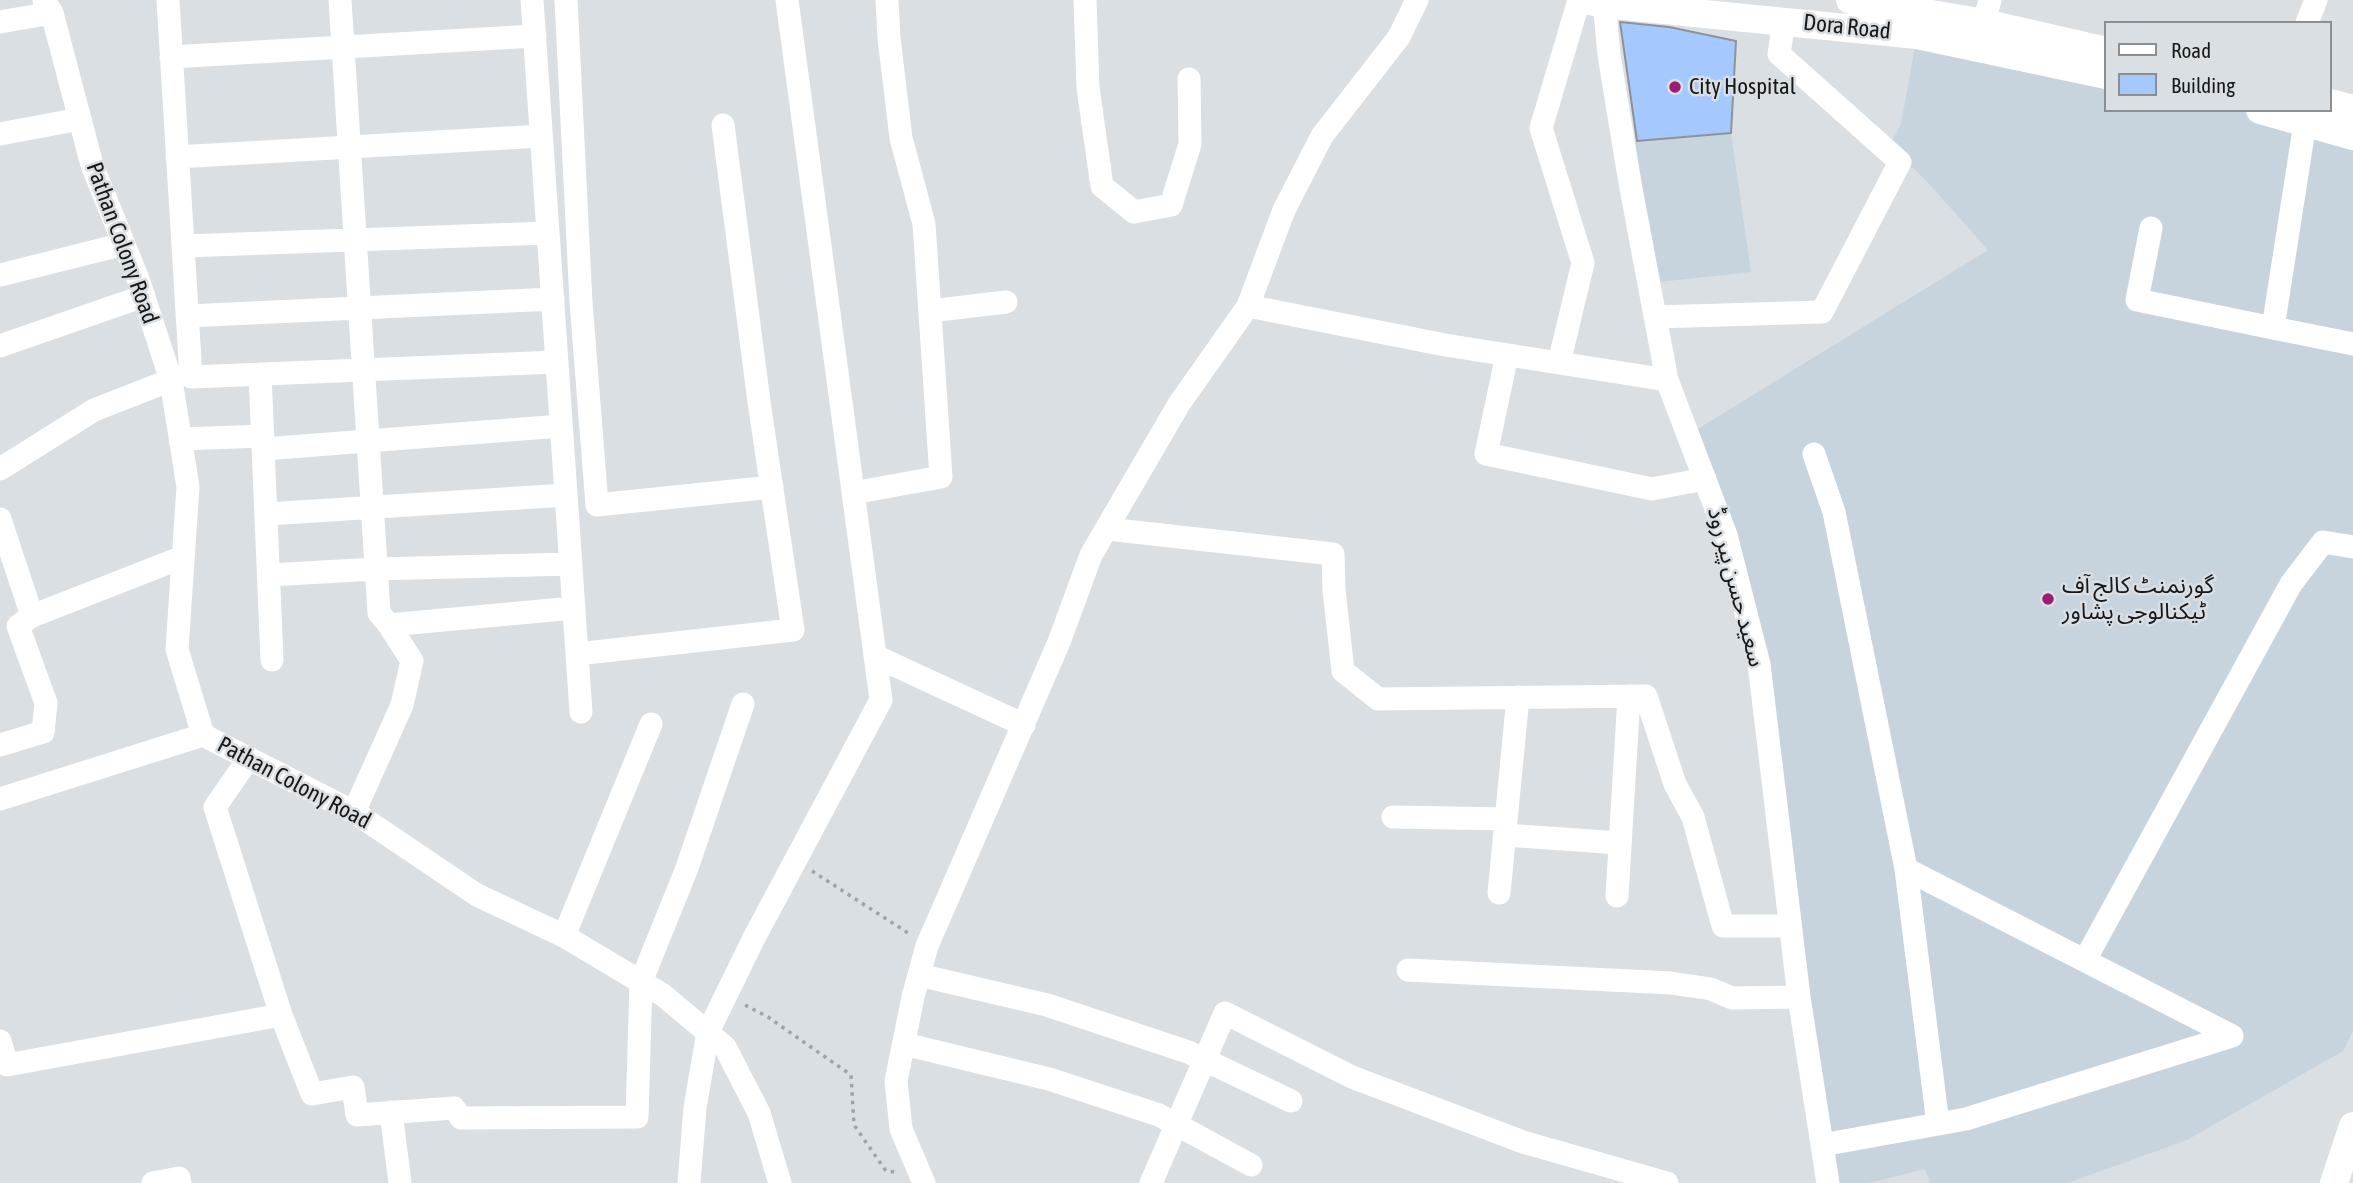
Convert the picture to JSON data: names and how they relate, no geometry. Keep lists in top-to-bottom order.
{
  "streets": {
    "main road": ["Dora Road"],
    "street": ["Pathan Colony Road", "سعید حسن پیر روڈ"]
  },
  "crossings": [
    ["Dora Road", "سعید حسن پیر روڈ"]
  ],
  "places": ["City Hospital", "گورنمنٹ کالج آف ٹیکنالوجی پشاور"],
  "legend": ["Road", "Building"]
}
